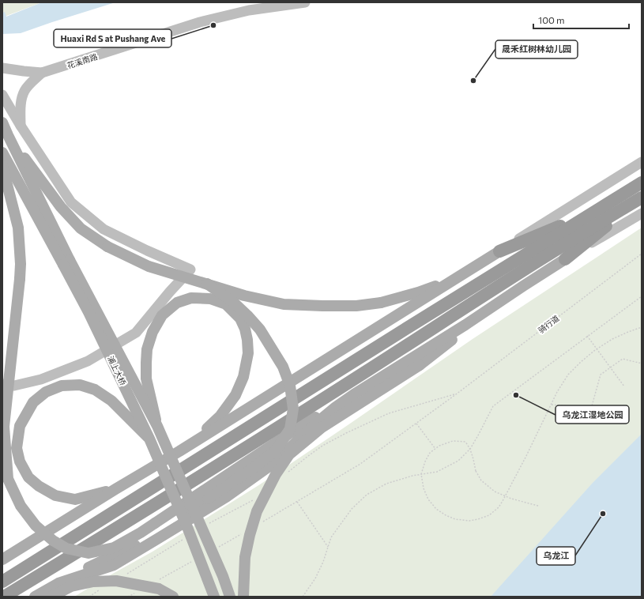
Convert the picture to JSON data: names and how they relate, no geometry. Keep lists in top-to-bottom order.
{
  "streets": {
    "main road": ["浦上大桥"],
    "street": ["花溪南路"],
    "path": ["骑行道"]
  },
  "places": [
    "Huaxi Rd S at Pushang Ave",
    "晟禾红树林幼儿园",
    "乌龙江湿地公园",
    "乌龙江"
  ],
  "scale_bar": "100 m"
}
